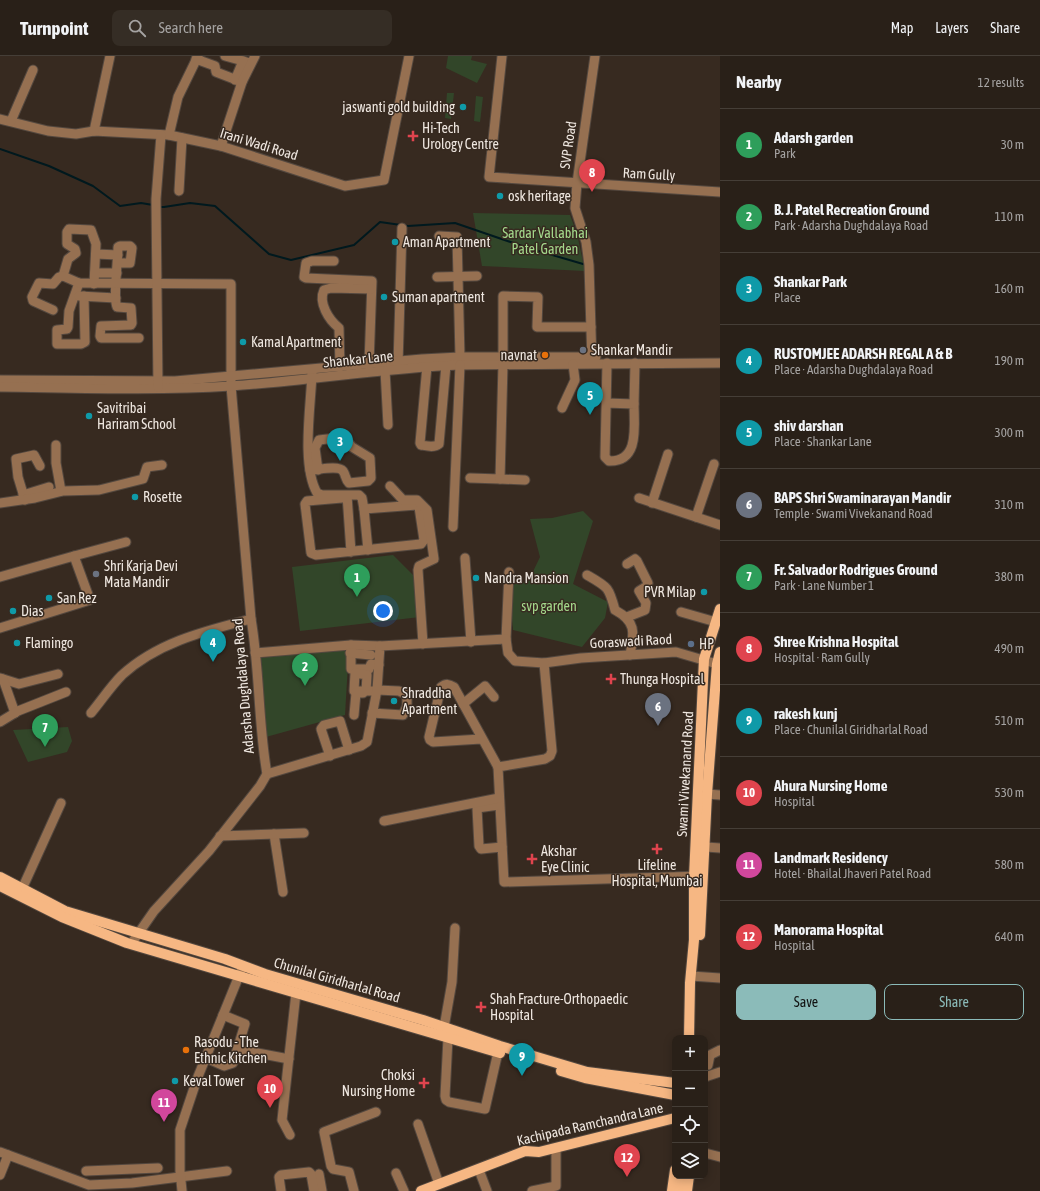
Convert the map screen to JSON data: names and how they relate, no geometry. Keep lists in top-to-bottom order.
{
  "streets": {
    "main road": ["Swami Vivekanand Road", "Chunilal Giridharlal Road", "Kachipada Ramchandra Lane"],
    "street": [
      "Irani Wadi Road",
      "SVP Road",
      "Ram Gully",
      "Shankar Lane",
      "Goraswadi Raod",
      "Adarsha Dughdalaya Road"
    ]
  },
  "crossings": [
    ["SVP Road", "Ram Gully"],
    ["SVP Road", "Shankar Lane"],
    ["Shankar Lane", "Adarsha Dughdalaya Road"],
    ["Goraswadi Raod", "Swami Vivekanand Road"]
  ],
  "parks": ["Sardar Vallabhai Patel Garden", "svp garden"],
  "places": {
    "other": [
      "jaswanti gold building",
      "osk heritage",
      "Aman Apartment",
      "Suman apartment",
      "Kamal Apartment",
      "Shankar Mandir",
      "navnat",
      "Savitribai Hariram School",
      "Rosette",
      "Shri Karja Devi Mata Mandir",
      "Nandra Mansion",
      "PVR Milap",
      "San Rez",
      "Dias",
      "Flamingo",
      "HP",
      "Shraddha Apartment",
      "Rasodu - The Ethnic Kitchen",
      "Keval Tower"
    ],
    "health": [
      "Hi-Tech Urology Centre",
      "Thunga Hospital",
      "Lifeline Hospital, Mumbai",
      "Akshar Eye Clinic",
      "Shah Fracture-Orthopaedic Hospital",
      "Choksi Nursing Home"
    ]
  },
  "page": {
    "header": "Turnpoint",
    "search": "Search here",
    "nav": ["Map", "Layers", "Share"],
    "heading": ["Nearby", "12 results"],
    "list": [
      {
        "mark": "1",
        "name": "Adarsh garden",
        "note": "Park",
        "value": "30 m"
      },
      {
        "mark": "2",
        "name": "B. J. Patel Recreation Ground",
        "note": "Park · Adarsha Dughdalaya Road",
        "value": "110 m"
      },
      {
        "mark": "3",
        "name": "Shankar Park",
        "note": "Place",
        "value": "160 m"
      },
      {
        "mark": "4",
        "name": "RUSTOMJEE ADARSH REGAL A & B",
        "note": "Place · Adarsha Dughdalaya Road",
        "value": "190 m"
      },
      {
        "mark": "5",
        "name": "shiv darshan",
        "note": "Place · Shankar Lane",
        "value": "300 m"
      },
      {
        "mark": "6",
        "name": "BAPS Shri Swaminarayan Mandir",
        "note": "Temple · Swami Vivekanand Road",
        "value": "310 m"
      },
      {
        "mark": "7",
        "name": "Fr. Salvador Rodrigues Ground",
        "note": "Park · Lane Number 1",
        "value": "380 m"
      },
      {
        "mark": "8",
        "name": "Shree Krishna Hospital",
        "note": "Hospital · Ram Gully",
        "value": "490 m"
      },
      {
        "mark": "9",
        "name": "rakesh kunj",
        "note": "Place · Chunilal Giridharlal Road",
        "value": "510 m"
      },
      {
        "mark": "10",
        "name": "Ahura Nursing Home",
        "note": "Hospital",
        "value": "530 m"
      },
      {
        "mark": "11",
        "name": "Landmark Residency",
        "note": "Hotel · Bhailal Jhaveri Patel Road",
        "value": "580 m"
      },
      {
        "mark": "12",
        "name": "Manorama Hospital",
        "note": "Hospital",
        "value": "640 m"
      }
    ],
    "pins": [
      "8",
      "5",
      "3",
      "1",
      "4",
      "2",
      "6",
      "7",
      "9",
      "10",
      "11",
      "12"
    ],
    "buttons": ["Save", "Share"],
    "map_buttons": ["+", "−"]
  }
}
